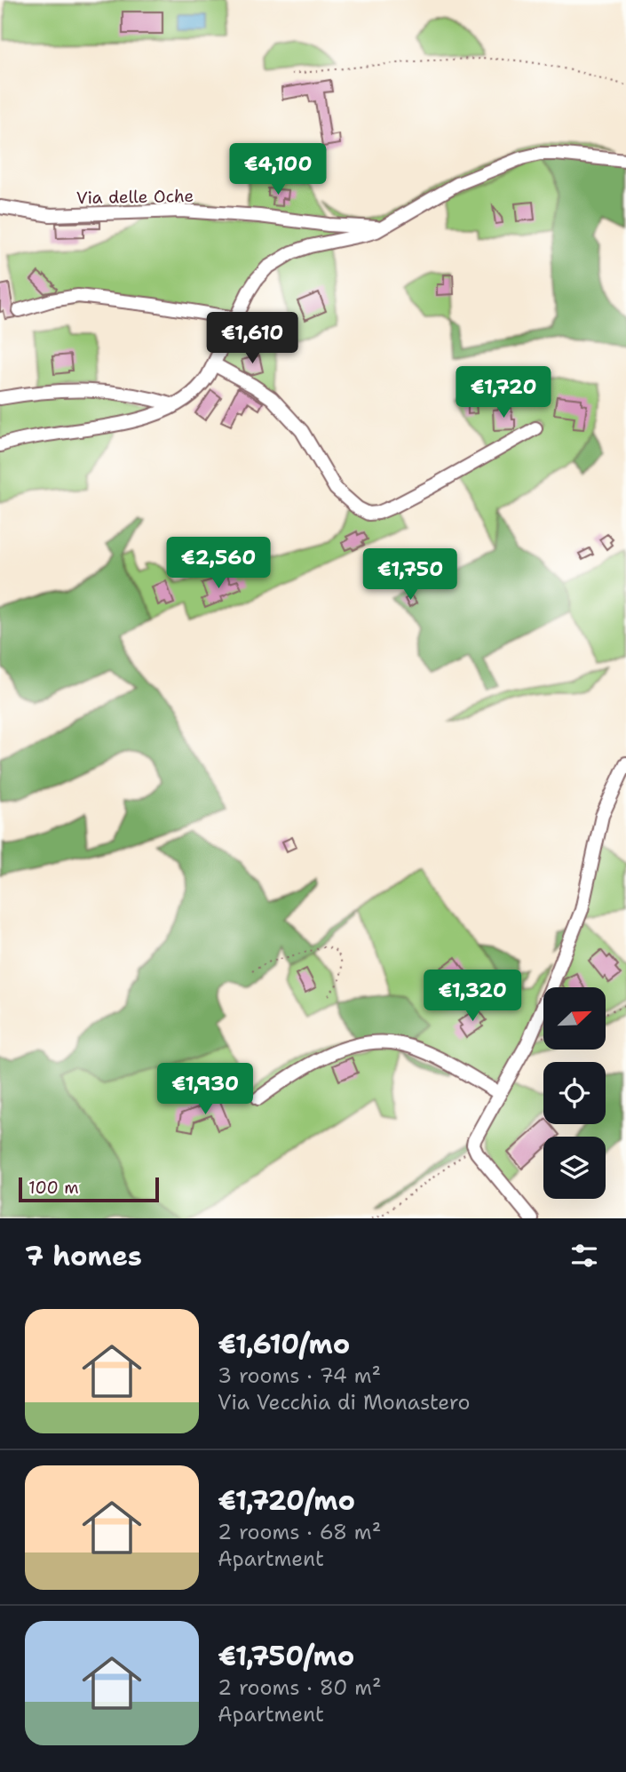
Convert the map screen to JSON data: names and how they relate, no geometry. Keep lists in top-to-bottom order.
{
  "streets": {
    "street": ["Via delle Oche"]
  },
  "scale_bar": "100 m",
  "north": "top right",
  "page": {
    "price": [
      "€4,100",
      "€1,610",
      "€1,720",
      "€2,560",
      "€1,750",
      "€1,320",
      "€1,930"
    ],
    "scale": "100 m",
    "heading": "7 homes",
    "list": [
      {
        "name": "€1,610/mo",
        "note": "3 rooms · 74 m² · Via Vecchia di Monastero"
      },
      {
        "name": "€1,720/mo",
        "note": "2 rooms · 68 m² · Apartment"
      },
      {
        "name": "€1,750/mo",
        "note": "2 rooms · 80 m² · Apartment"
      }
    ]
  }
}
